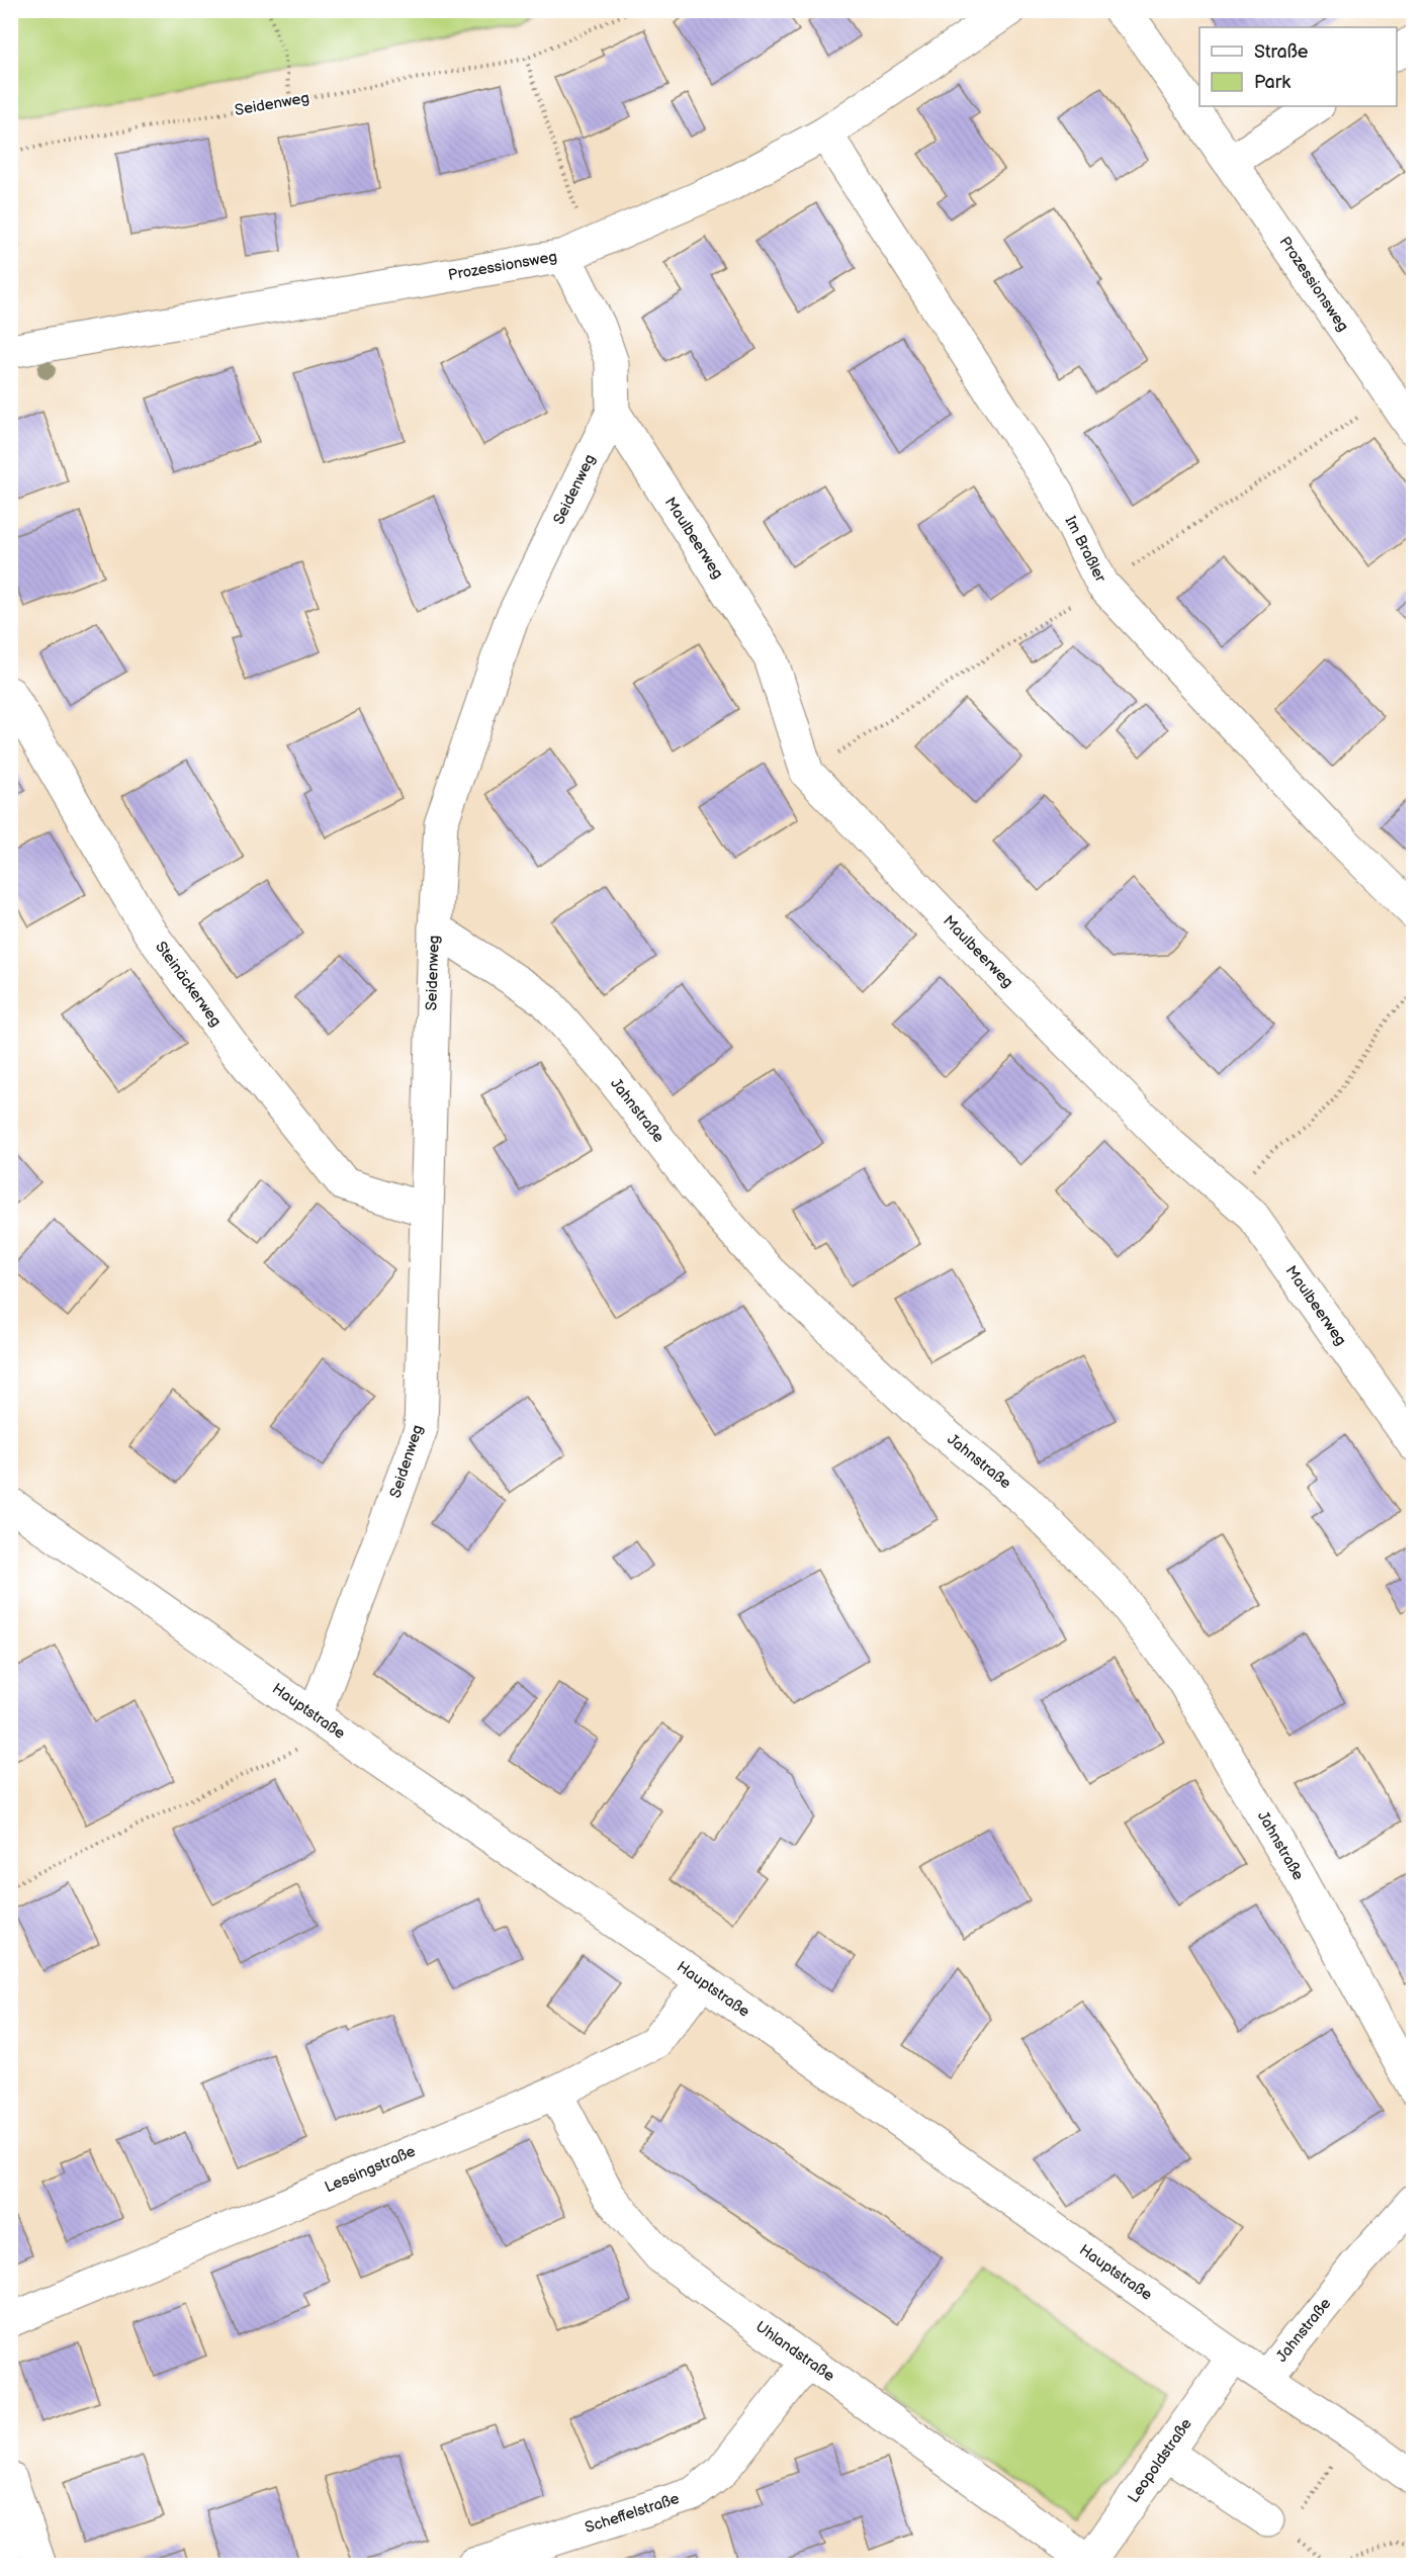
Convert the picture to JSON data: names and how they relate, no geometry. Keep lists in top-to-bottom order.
{
  "streets": {
    "street": [
      "Seidenweg",
      "Prozessionsweg",
      "Maulbeerweg",
      "Im Braßler",
      "Steinäckerweg",
      "Jahnstraße",
      "Hauptstraße",
      "Lessingstraße",
      "Uhlandstraße",
      "Leopoldstraße",
      "Scheffelstraße"
    ]
  },
  "crossings": [
    ["Seidenweg", "Prozessionsweg"],
    ["Seidenweg", "Maulbeerweg"],
    ["Seidenweg", "Steinäckerweg"],
    ["Seidenweg", "Jahnstraße"],
    ["Seidenweg", "Hauptstraße"],
    ["Prozessionsweg", "Im Braßler"],
    ["Jahnstraße", "Hauptstraße"],
    ["Hauptstraße", "Lessingstraße"],
    ["Hauptstraße", "Leopoldstraße"],
    ["Lessingstraße", "Uhlandstraße"],
    ["Uhlandstraße", "Leopoldstraße"],
    ["Uhlandstraße", "Scheffelstraße"]
  ],
  "legend": ["Straße", "Park"]
}
